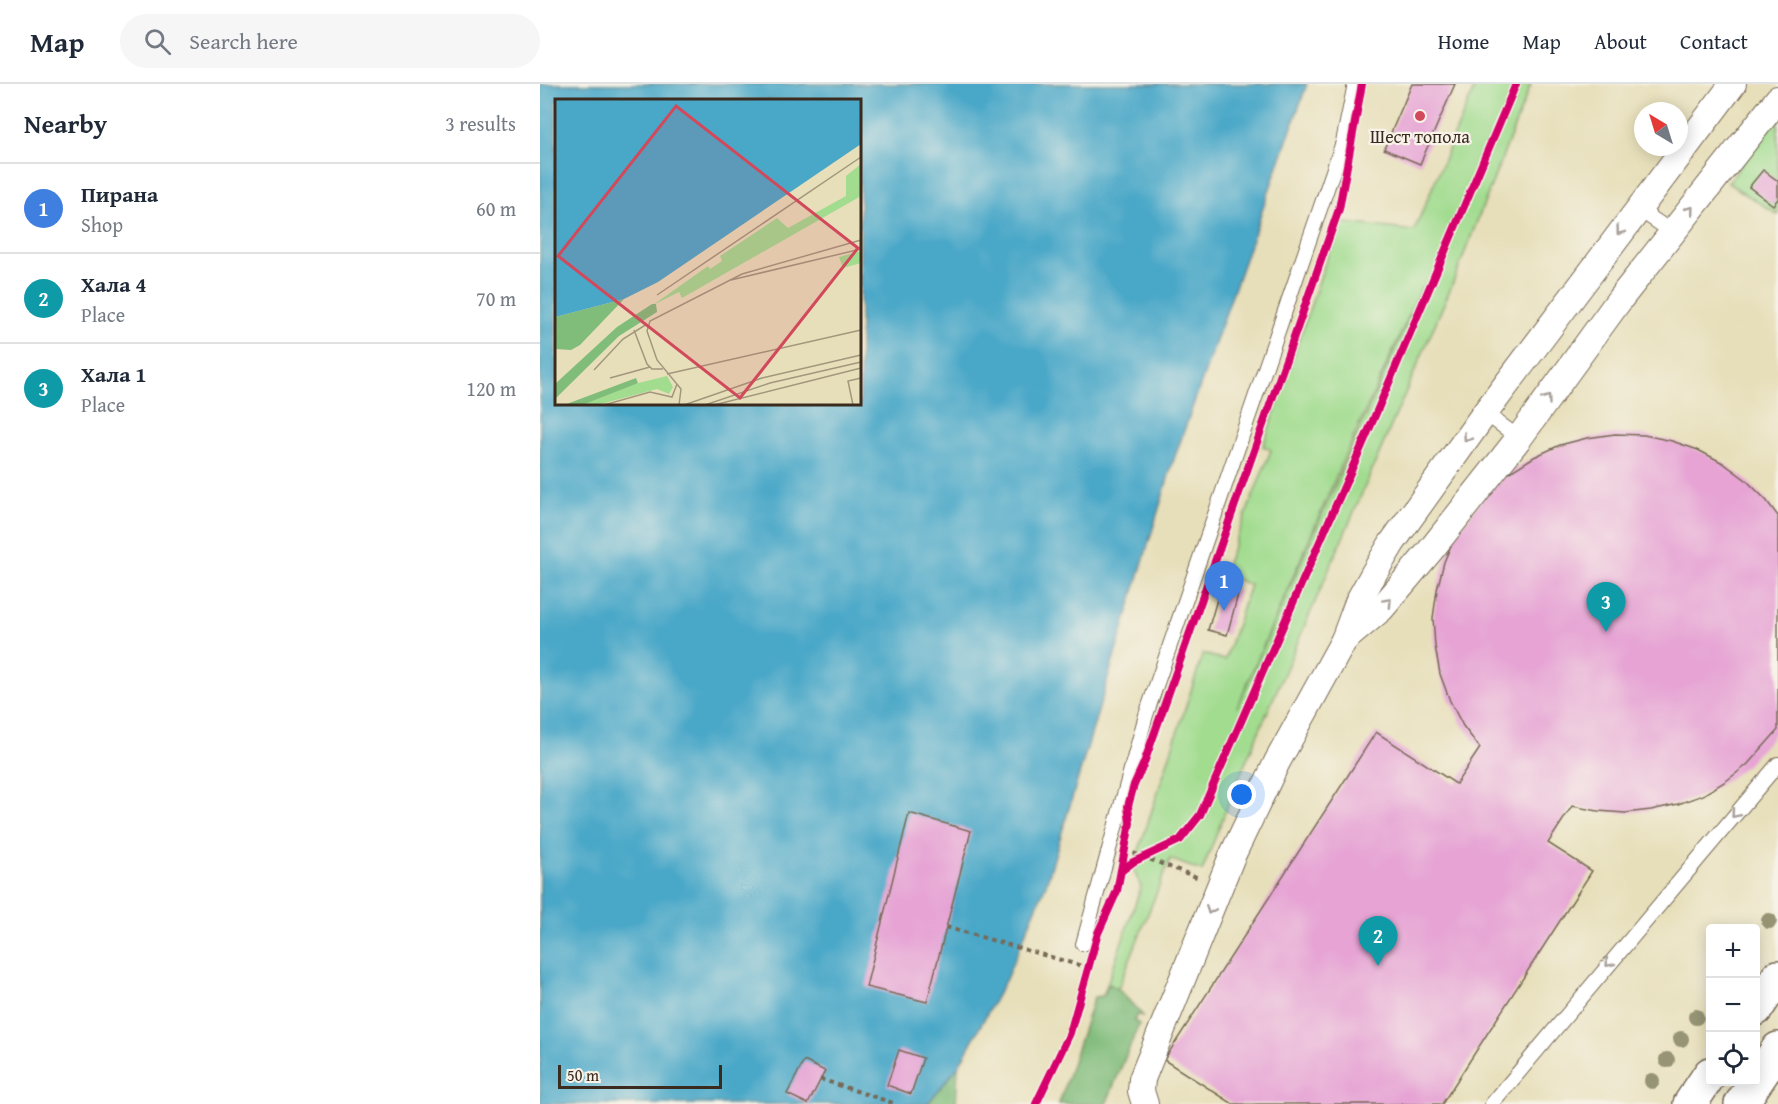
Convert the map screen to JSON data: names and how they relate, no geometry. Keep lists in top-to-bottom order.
{
  "places": ["Шест топола"],
  "scale_bar": "50 m",
  "north": "top left",
  "page": {
    "header": "Map",
    "search": "Search here",
    "nav": [
      "Home",
      "Map",
      "About",
      "Contact"
    ],
    "heading": ["Nearby", "3 results"],
    "list": [
      {
        "mark": "1",
        "name": "Пирана",
        "note": "Shop",
        "value": "60 m"
      },
      {
        "mark": "2",
        "name": "Хала 4",
        "note": "Place",
        "value": "70 m"
      },
      {
        "mark": "3",
        "name": "Хала 1",
        "note": "Place",
        "value": "120 m"
      }
    ],
    "pins": ["1", "3", "2"],
    "map_buttons": ["+", "−"],
    "scale": "50 m"
  }
}
